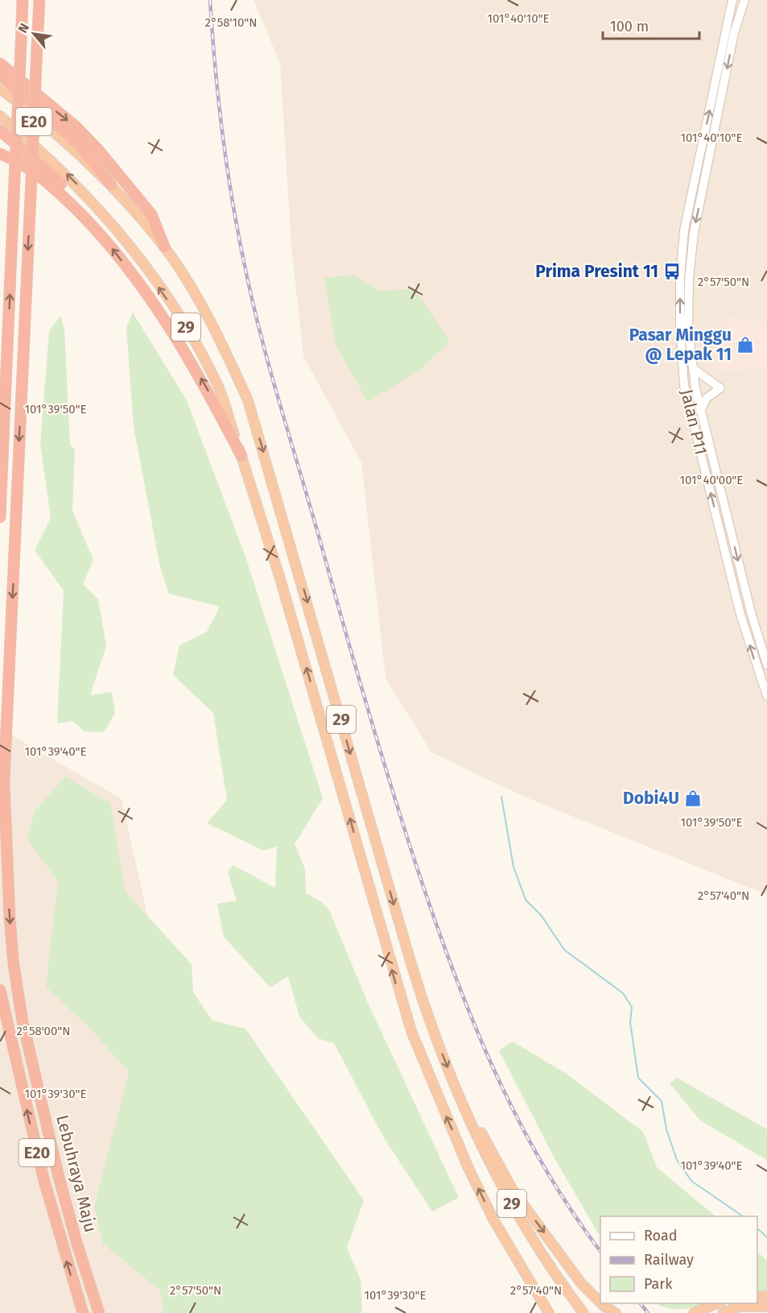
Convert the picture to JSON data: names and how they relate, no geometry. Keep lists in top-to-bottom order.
{
  "streets": {
    "highway": ["E20", "29", "Lebuhraya Maju"],
    "main road": ["Jalan P11"]
  },
  "places": {
    "bus stop": ["Prima Presint 11"],
    "shop": ["Pasar Minggu @ Lepak 11", "Dobi4U"]
  },
  "legend": ["Road", "Railway", "Park"],
  "scale_bar": "100 m",
  "north": "top left",
  "coordinates": [
    "101°40'10\"E",
    "2°58'10\"N",
    "2°57'50\"N",
    "101°39'50\"E",
    "101°40'00\"E",
    "101°39'40\"E",
    "2°57'40\"N",
    "2°58'00\"N",
    "101°39'30\"E"
  ]
}
